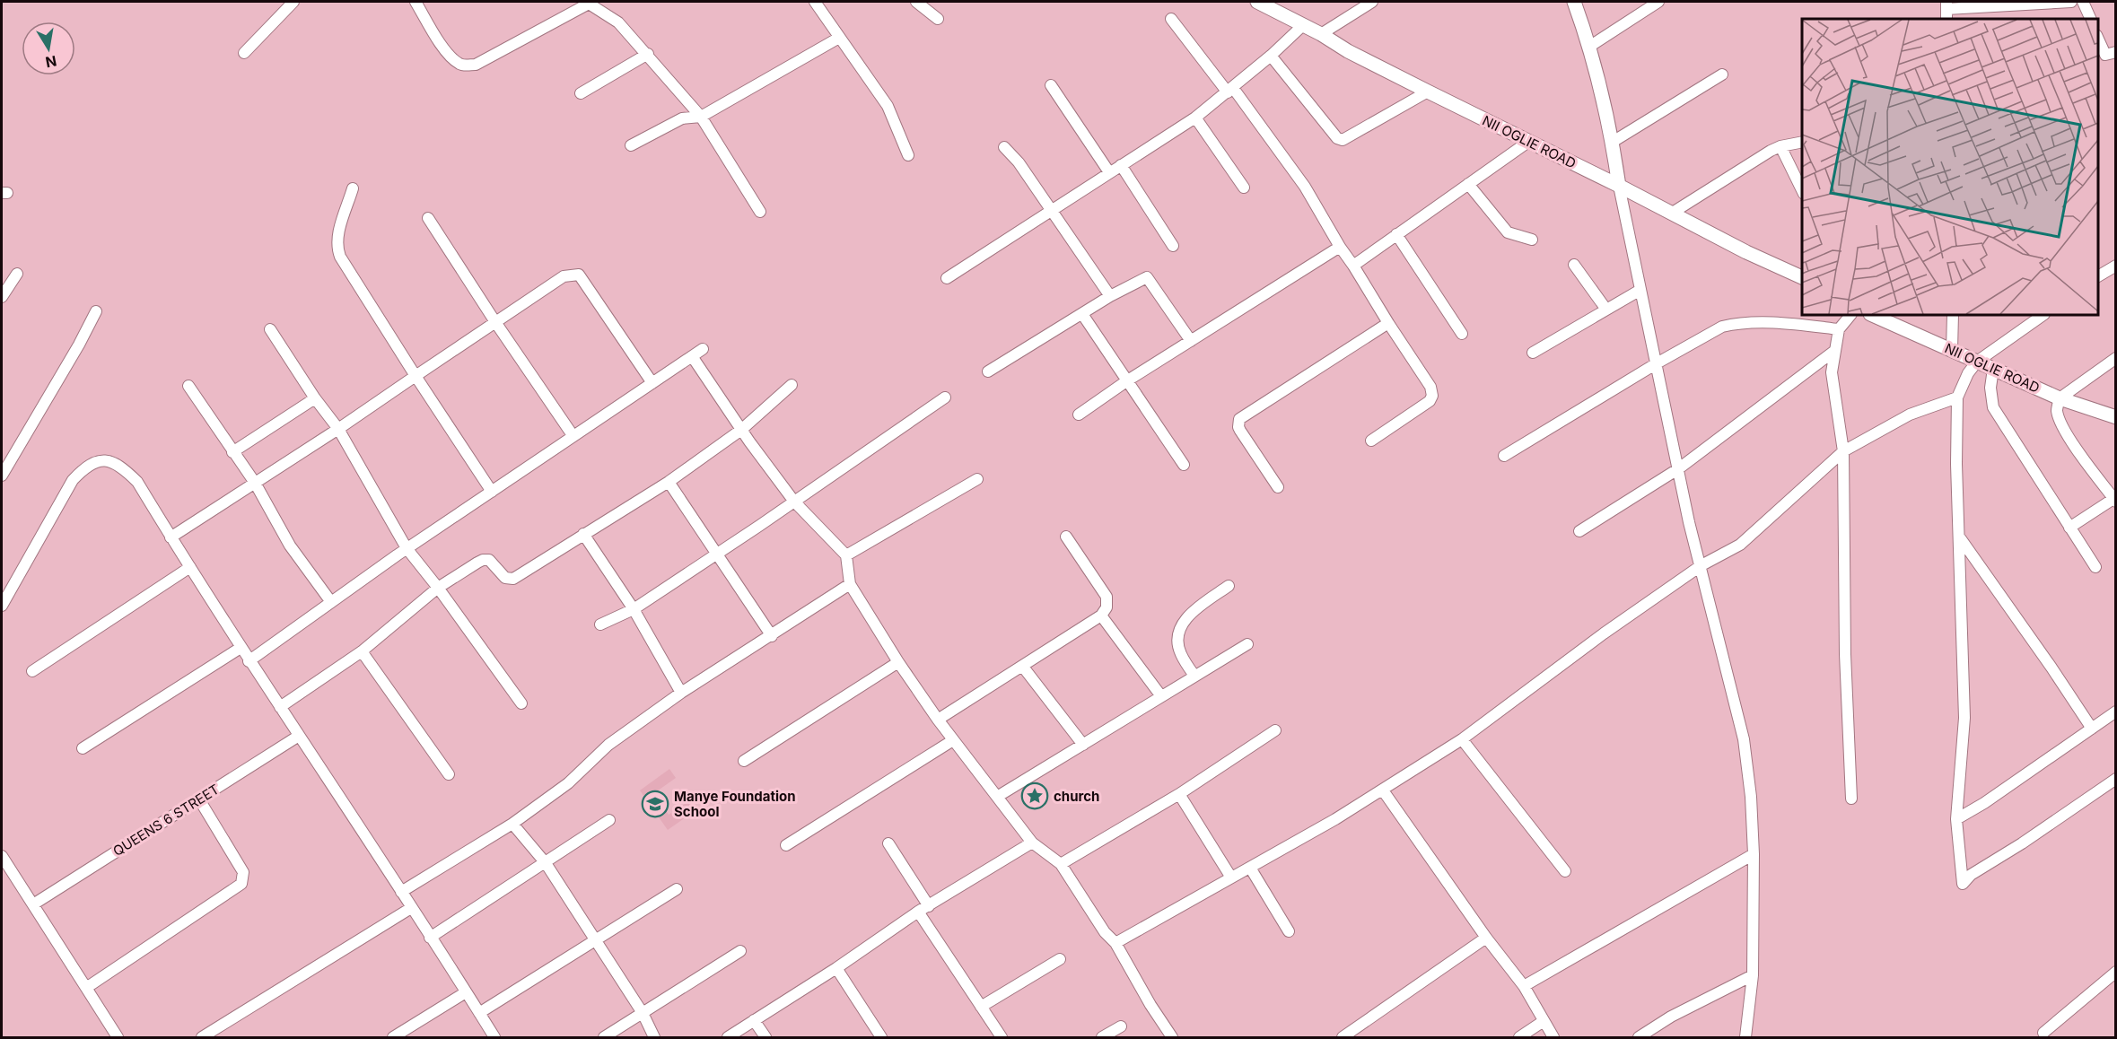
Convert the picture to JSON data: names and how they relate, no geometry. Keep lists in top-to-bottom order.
{
  "streets": {
    "street": ["NII OGLIE ROAD", "QUEENS 6 STREET"]
  },
  "places": {
    "place": ["church"],
    "school or university": ["Manye Foundation School"]
  },
  "north": "bottom"
}
